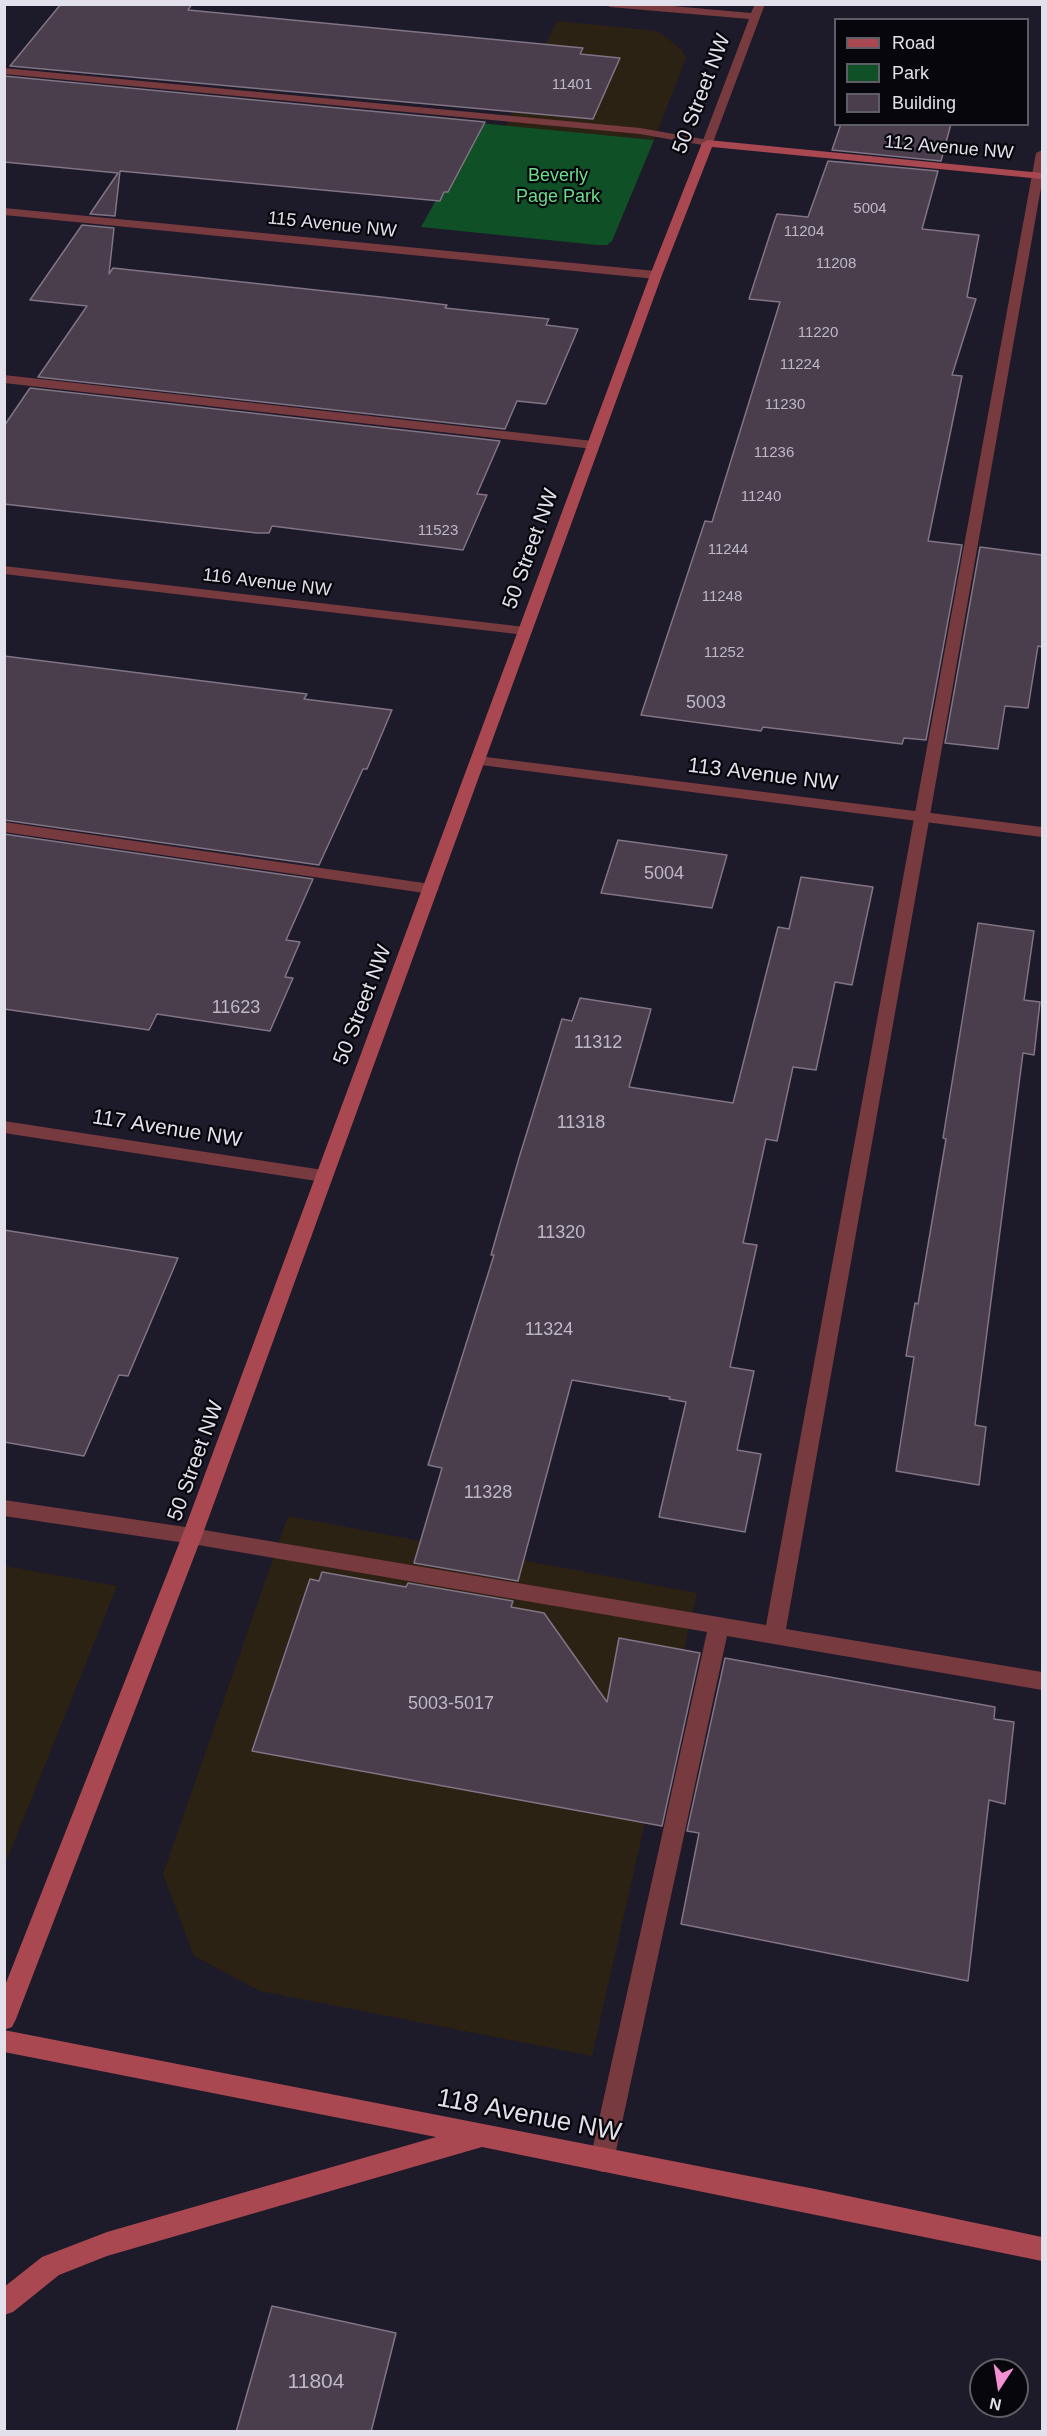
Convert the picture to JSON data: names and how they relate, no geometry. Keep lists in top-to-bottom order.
{
  "streets": {
    "main road": ["50 Street NW", "112 Avenue NW", "118 Avenue NW"],
    "street": [
      "115 Avenue NW",
      "116 Avenue NW",
      "113 Avenue NW",
      "117 Avenue NW"
    ]
  },
  "crossings": [
    ["50 Street NW", "112 Avenue NW"],
    ["50 Street NW", "115 Avenue NW"],
    ["50 Street NW", "116 Avenue NW"],
    ["50 Street NW", "113 Avenue NW"],
    ["50 Street NW", "117 Avenue NW"]
  ],
  "parks": ["Beverly Page Park"],
  "house_numbers": [
    "11401",
    "5004",
    "11204",
    "11208",
    "11220",
    "11224",
    "11230",
    "11236",
    "11240",
    "11523",
    "11244",
    "11248",
    "11252",
    "5003",
    "5004",
    "11623",
    "11312",
    "11318",
    "11320",
    "11324",
    "11328",
    "5003-5017",
    "11804"
  ],
  "legend": ["Road", "Park", "Building"],
  "north": "bottom"
}
